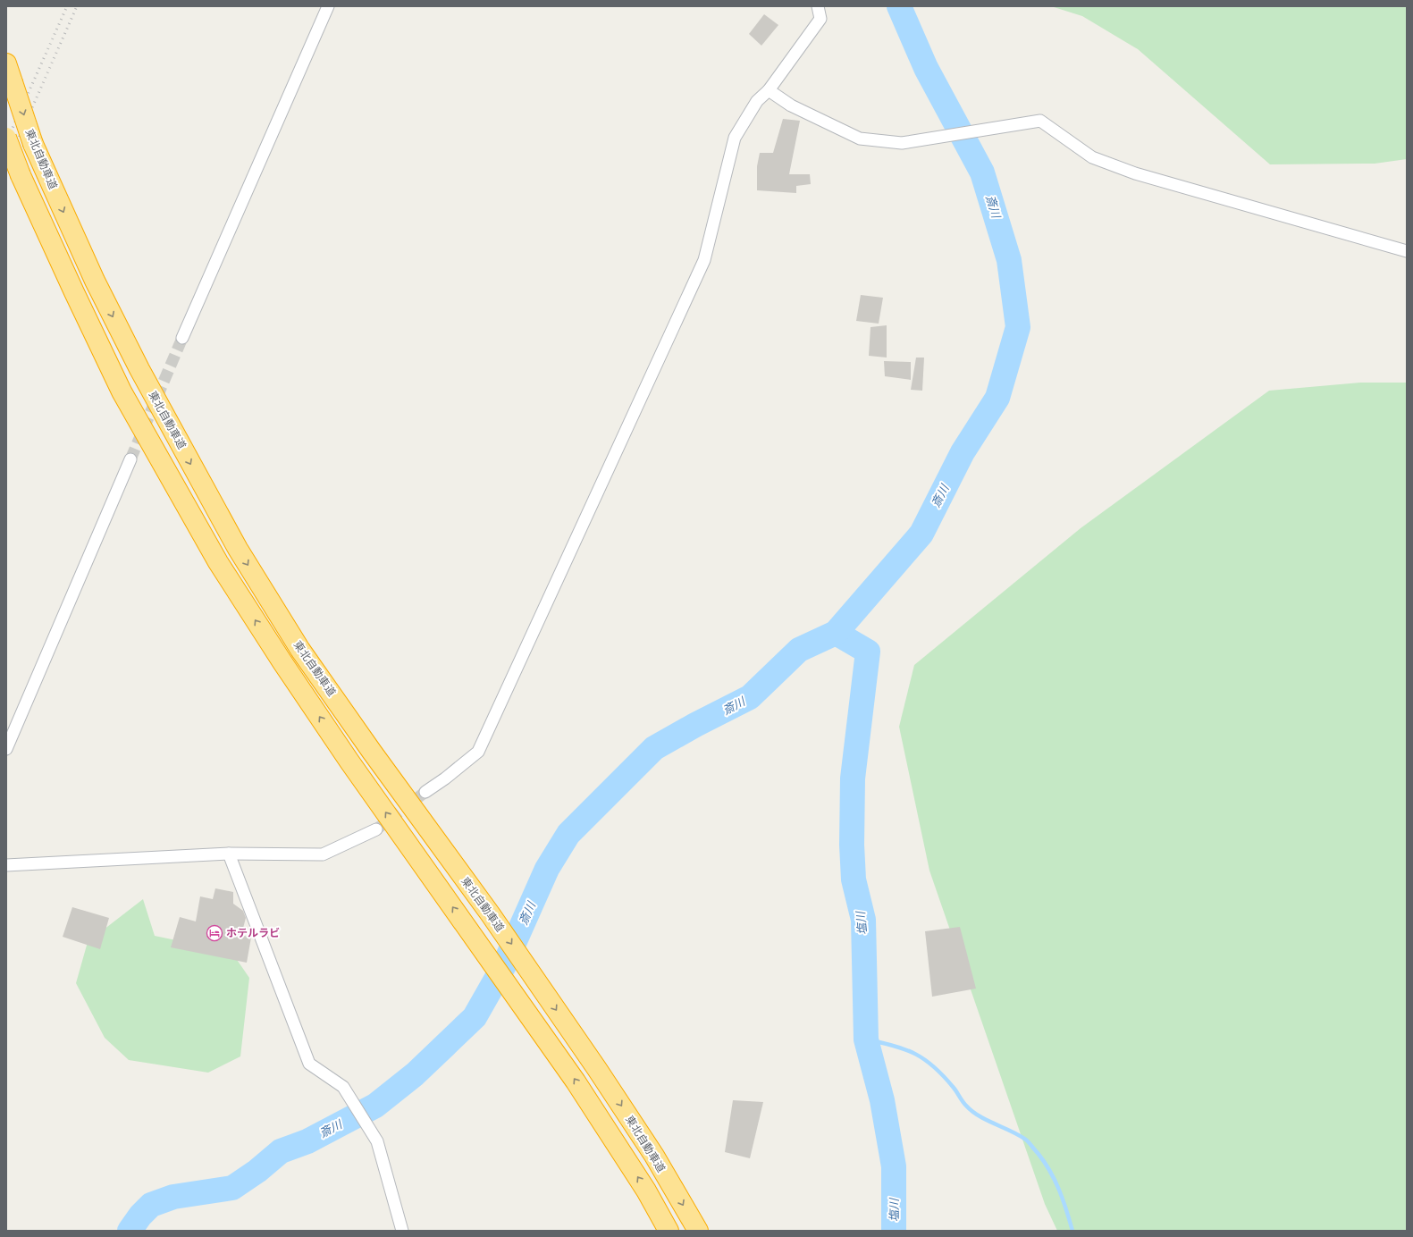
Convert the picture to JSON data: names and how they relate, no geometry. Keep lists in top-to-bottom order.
{
  "streets": {
    "highway": ["東北自動車道"]
  },
  "water": ["斎川", "塩川"],
  "places": {
    "hotel": ["ホテルラビ"]
  }
}
